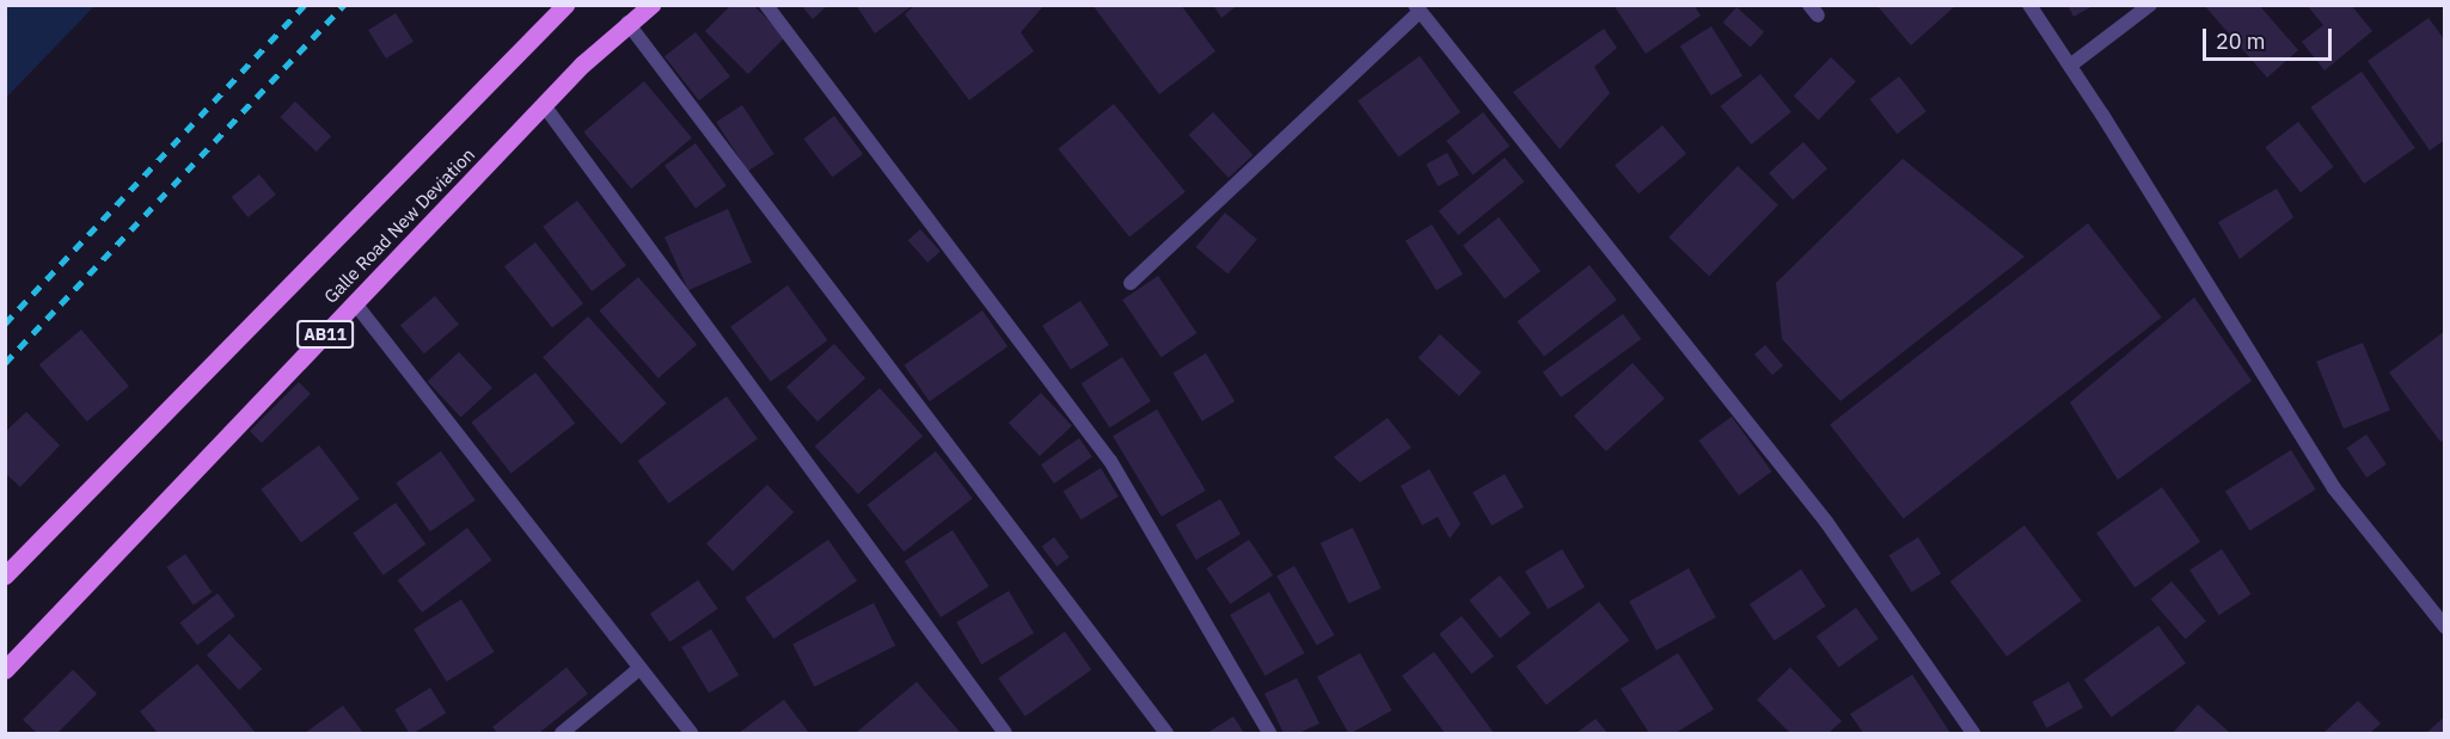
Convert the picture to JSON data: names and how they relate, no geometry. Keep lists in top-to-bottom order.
{
  "streets": {
    "main road": ["Galle Road New Deviation", "AB11"]
  },
  "scale_bar": "20 m"
}
